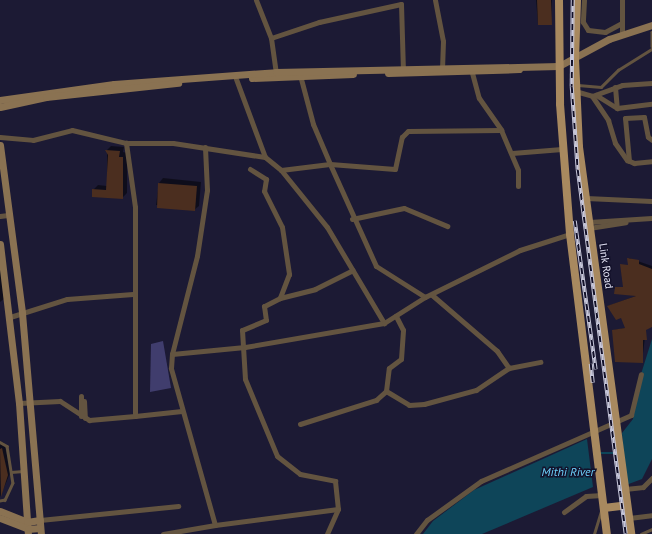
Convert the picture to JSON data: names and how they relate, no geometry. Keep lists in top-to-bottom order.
{
  "streets": {
    "main road": ["Link Road"]
  },
  "water": ["Mithi River"]
}
